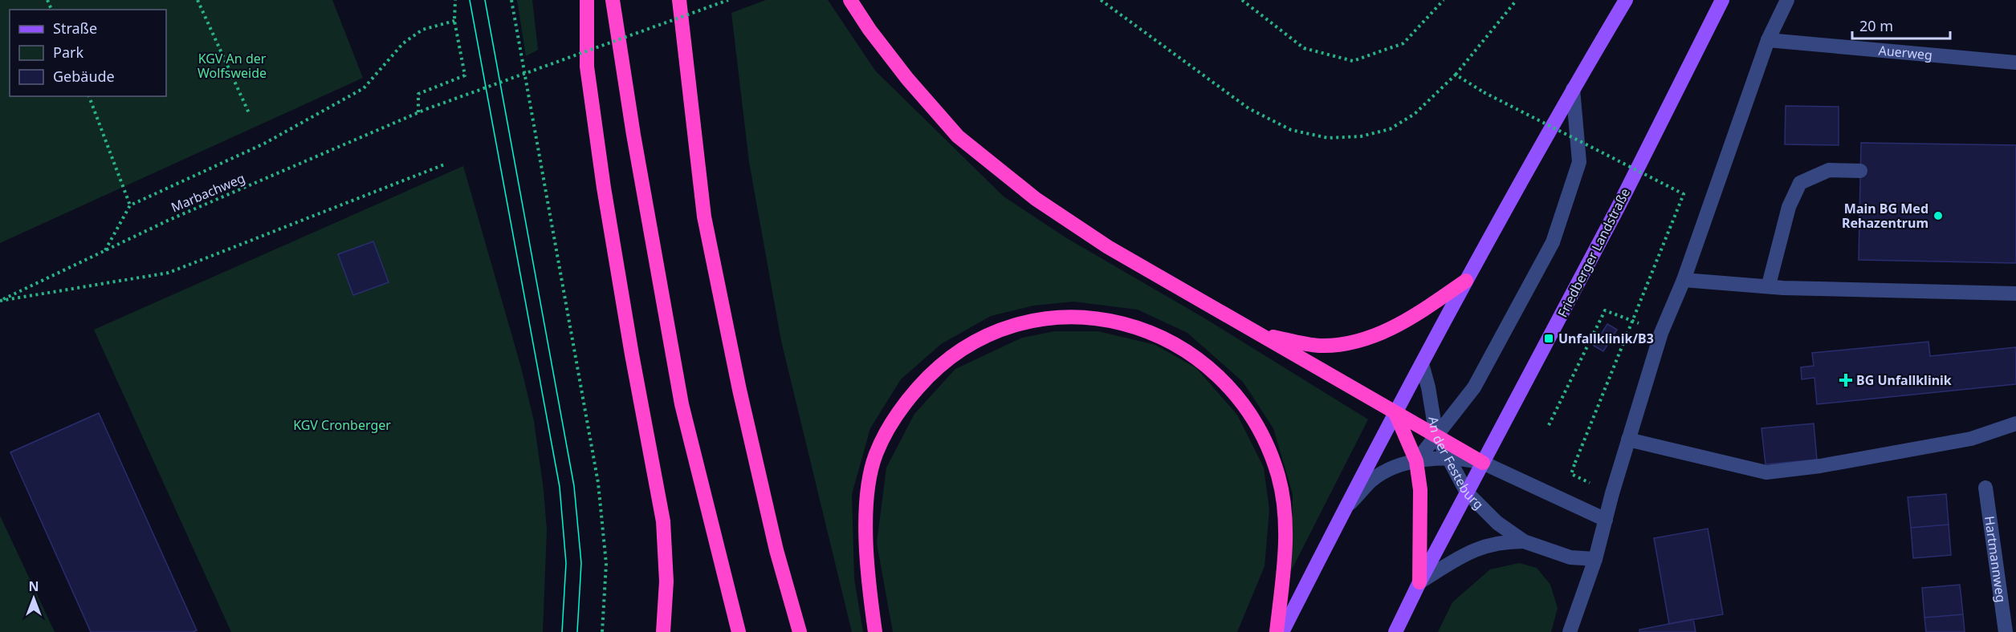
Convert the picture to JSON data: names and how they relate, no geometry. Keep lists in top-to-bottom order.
{
  "streets": {
    "main road": ["Friedberger Landstraße"],
    "street": ["Auerweg", "An der Festeburg", "Hartmannweg"],
    "path": ["Marbachweg"]
  },
  "crossings": [
    ["Friedberger Landstraße", "An der Festeburg"]
  ],
  "parks": ["KGV An der Wolfsweide", "KGV Cronberger"],
  "places": {
    "other": ["Main BG Med Rehazentrum"],
    "transit": ["Unfallklinik/B3"],
    "health": ["BG Unfallklinik"]
  },
  "legend": ["Straße", "Park", "Gebäude"],
  "scale_bar": "20 m",
  "north": "top"
}
